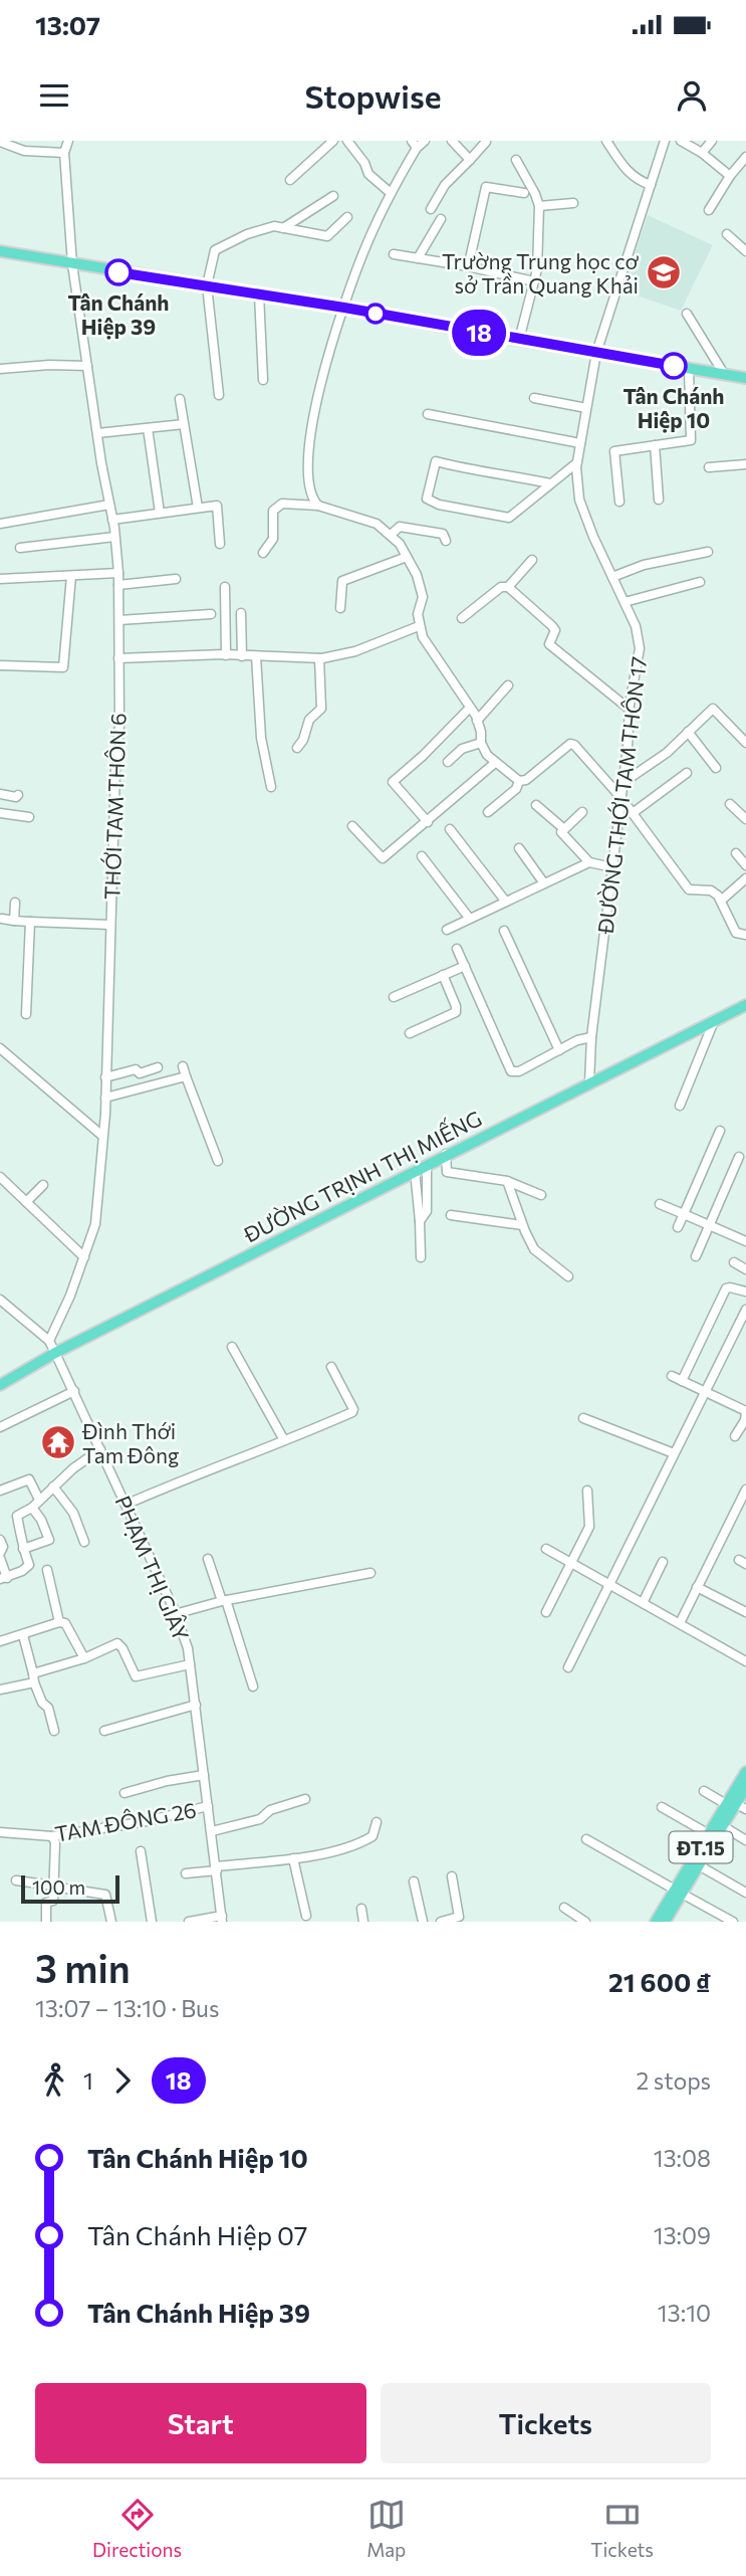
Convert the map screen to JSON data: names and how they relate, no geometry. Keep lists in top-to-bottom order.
{
  "streets": {
    "main road": ["ĐƯỜNG TRỊNH THỊ MIẾNG", "ĐT.15"],
    "street": [
      "ĐƯỜNG THỚI TAM THÔN 17",
      "THỚI TAM THÔN 6",
      "PHẠM THỊ GIÂY",
      "TAM ĐÔNG 26"
    ]
  },
  "crossings": [
    ["ĐƯỜNG THỚI TAM THÔN 17", "ĐƯỜNG TRỊNH THỊ MIẾNG"],
    ["ĐƯỜNG TRỊNH THỊ MIẾNG", "PHẠM THỊ GIÂY"],
    ["PHẠM THỊ GIÂY", "TAM ĐÔNG 26"]
  ],
  "places": {
    "other": ["Tân Chánh Hiệp 39", "Tân Chánh Hiệp 10"],
    "school or university": ["Trường Trung học cơ sở Trần Quang Khải"],
    "temple": ["Đình Thới Tam Đông"]
  },
  "lines": ["bus line 18"],
  "scale_bar": "100 m",
  "page": {
    "status": "13:07",
    "header": "Stopwise",
    "on_map": "18",
    "scale": "100 m",
    "heading": ["3 min", "13:07 – 13:10 · Bus", "21 600 ₫"],
    "legs": ["1", "18", "2 stops"],
    "list": [
      {
        "name": "Tân Chánh Hiệp 10",
        "value": "13:08"
      },
      {
        "name": "Tân Chánh Hiệp 07",
        "value": "13:09"
      },
      {
        "name": "Tân Chánh Hiệp 39",
        "value": "13:10"
      }
    ],
    "buttons": ["Start", "Tickets"],
    "tabs": ["Directions", "Map", "Tickets"]
  }
}
